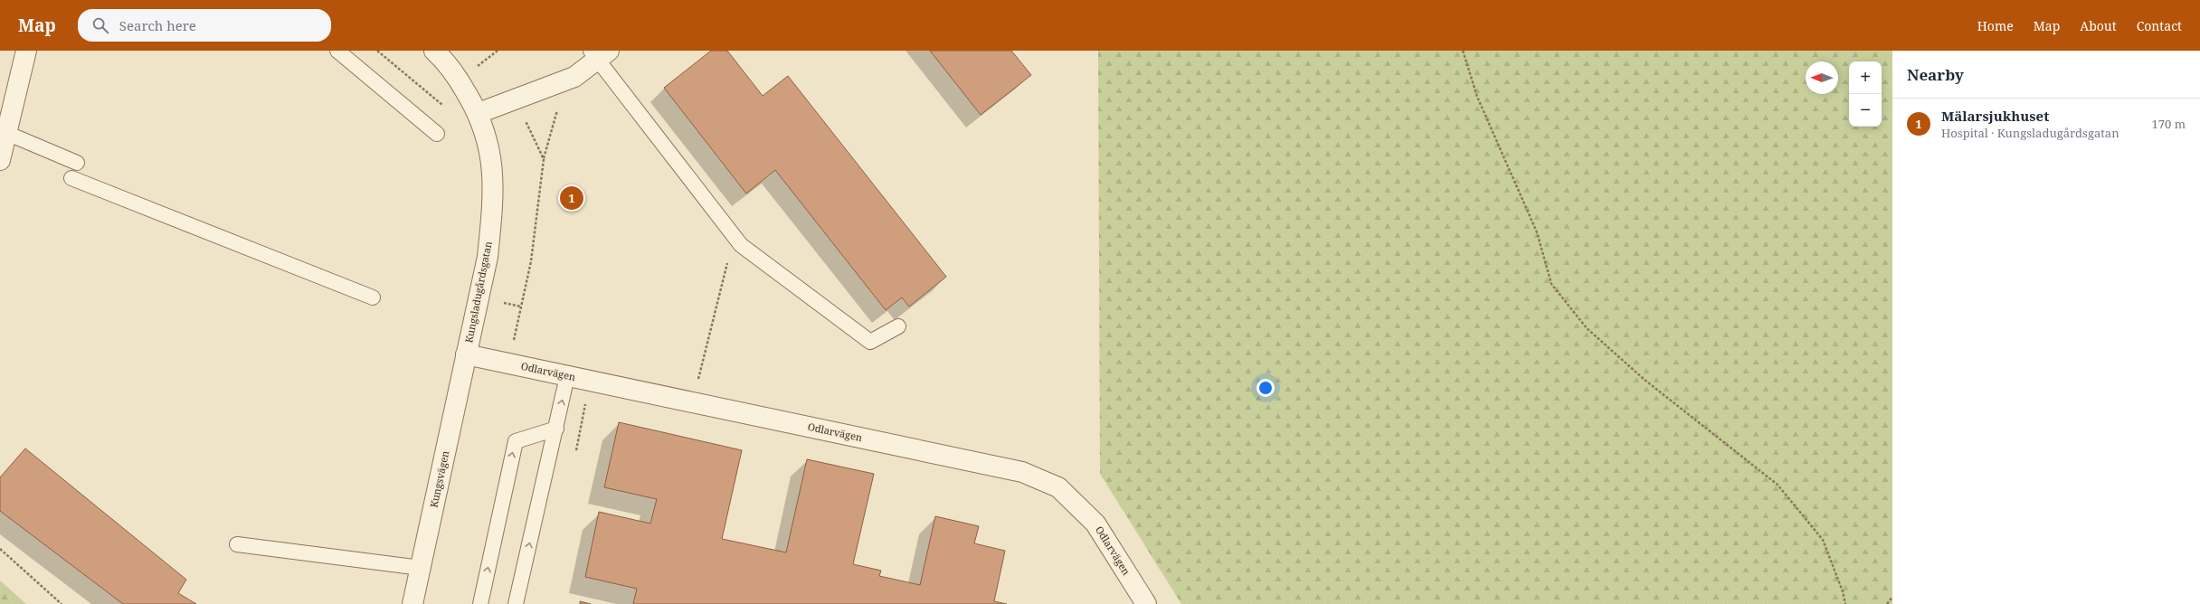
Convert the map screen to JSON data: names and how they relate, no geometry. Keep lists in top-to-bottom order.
{
  "streets": {
    "street": ["Kungsladugårdsgatan", "Odlarvägen", "Kungsvägen"]
  },
  "crossings": [
    ["Kungsladugårdsgatan", "Odlarvägen"],
    ["Kungsladugårdsgatan", "Kungsvägen"],
    ["Odlarvägen", "Kungsvägen"]
  ],
  "north": "left",
  "page": {
    "header": "Map",
    "search": "Search here",
    "nav": [
      "Home",
      "Map",
      "About",
      "Contact"
    ],
    "heading": "Nearby",
    "map_buttons": ["+", "−"],
    "list": [
      {
        "mark": "1",
        "name": "Mälarsjukhuset",
        "note": "Hospital · Kungsladugårdsgatan",
        "value": "170 m"
      }
    ],
    "pins": "1"
  }
}
